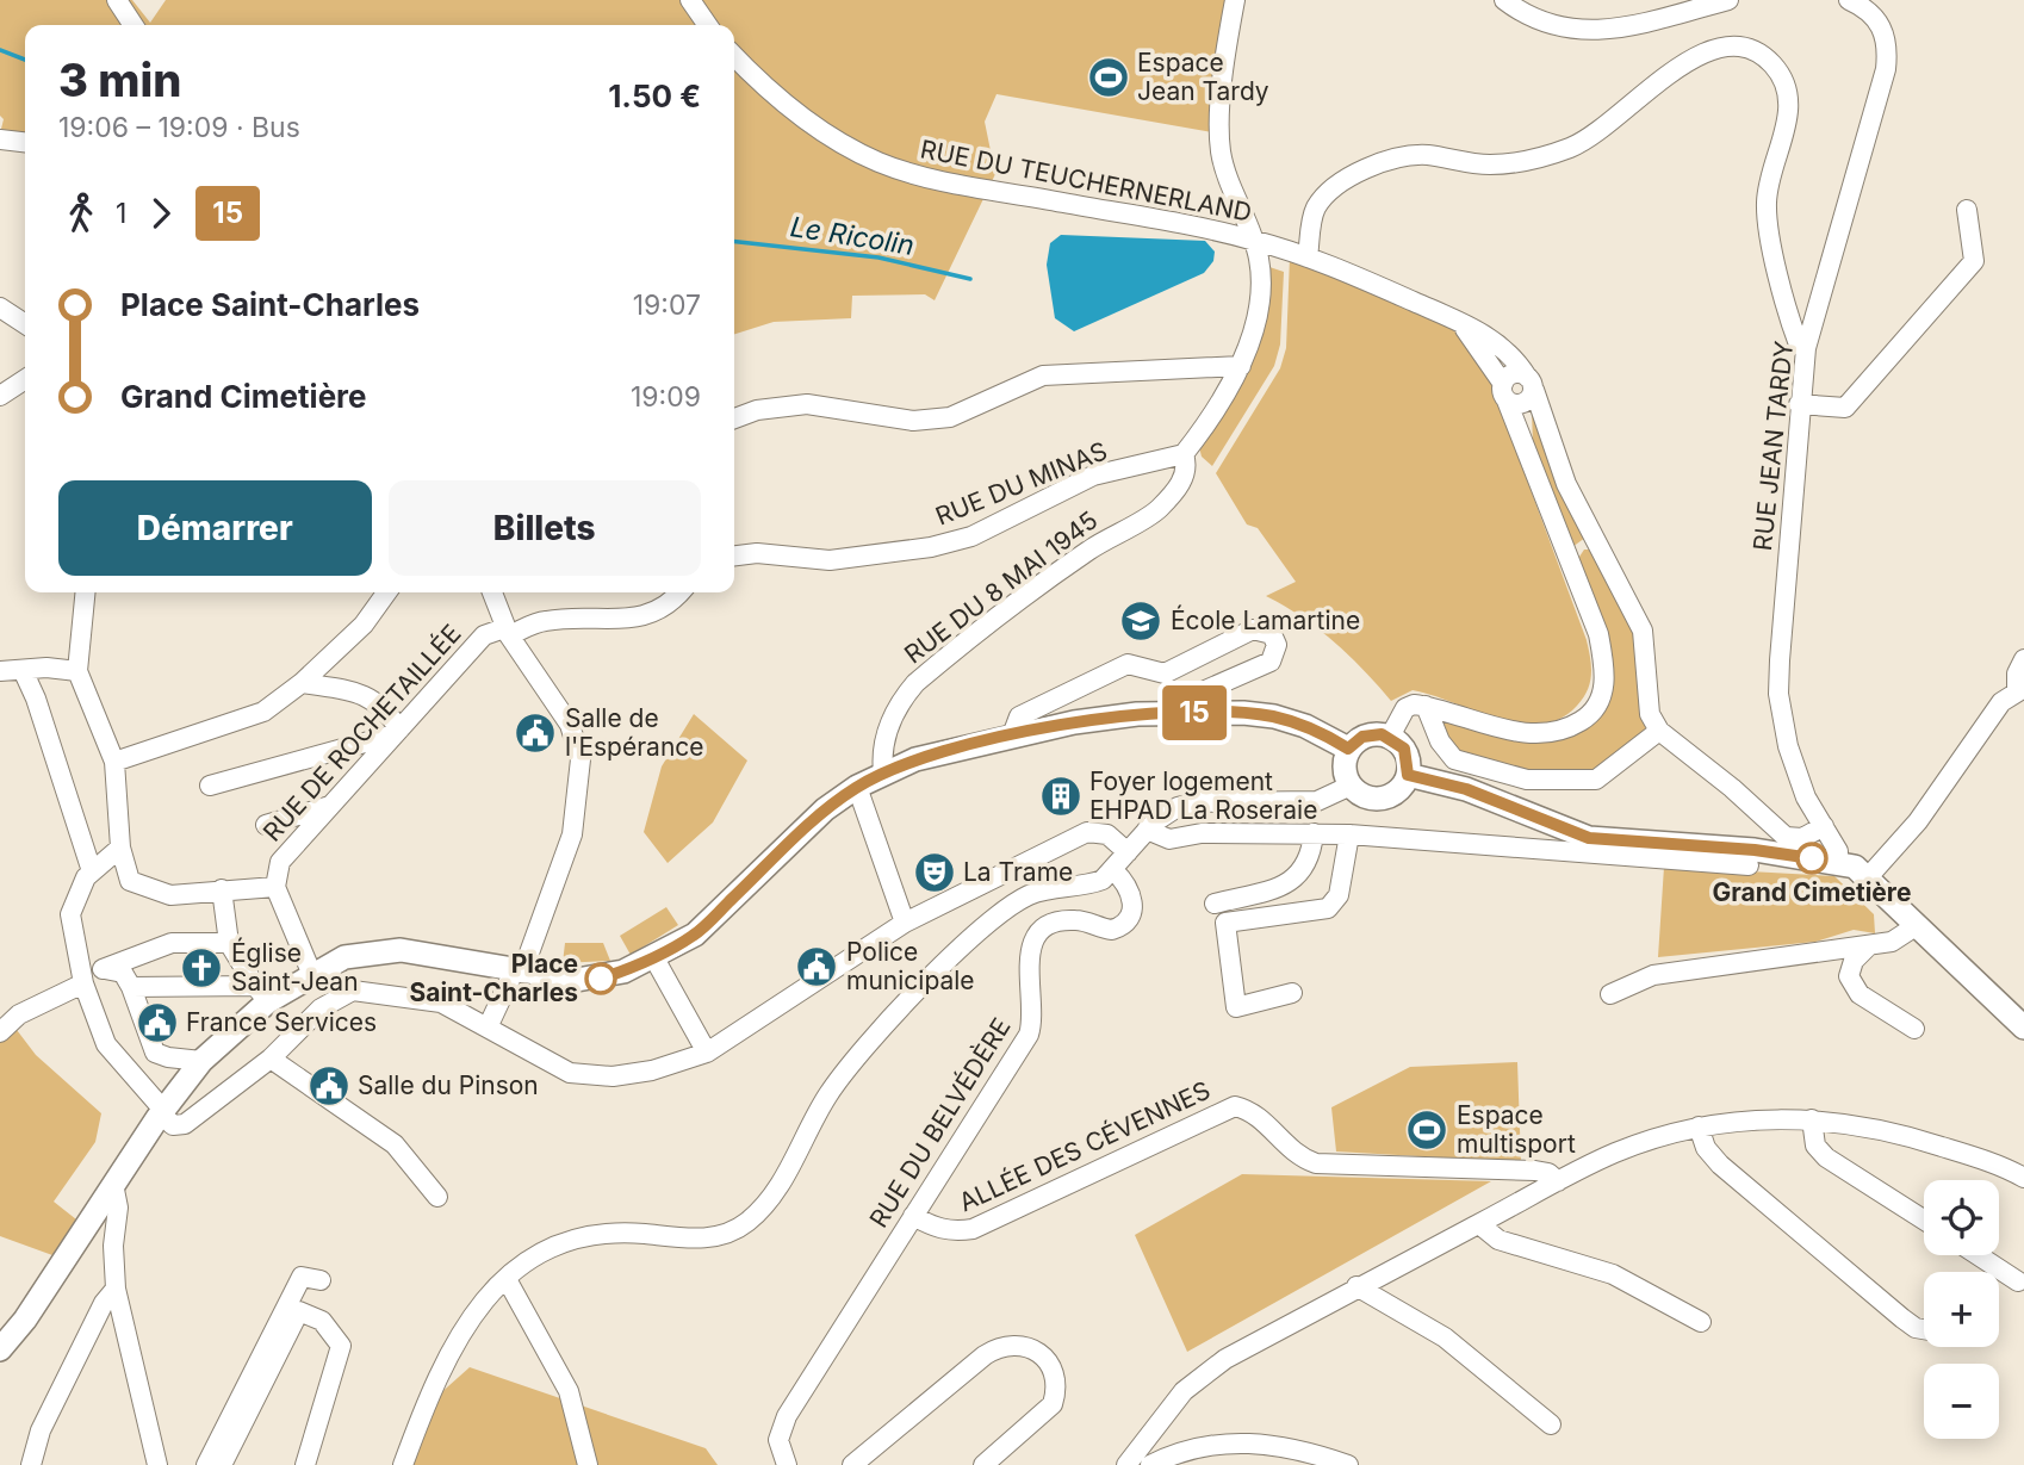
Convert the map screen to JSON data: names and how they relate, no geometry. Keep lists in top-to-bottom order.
{
  "streets": {
    "street": [
      "RUE DU TEUCHERNERLAND",
      "RUE JEAN TARDY",
      "RUE DU MINAS",
      "RUE DU 8 MAI 1945",
      "RUE DE ROCHETAILLÉE",
      "RUE DU BELVÉDÈRE",
      "ALLÉE DES CÉVENNES"
    ]
  },
  "crossings": [
    ["RUE DU TEUCHERNERLAND", "RUE DU 8 MAI 1945"],
    ["RUE DU MINAS", "RUE DU 8 MAI 1945"],
    ["RUE DU BELVÉDÈRE", "ALLÉE DES CÉVENNES"]
  ],
  "water": ["Le Ricolin"],
  "places": {
    "sports": ["Espace Jean Tardy", "Espace multisport"],
    "school or university": ["École Lamartine"],
    "public building": [
      "Salle de l'Espérance",
      "Police municipale",
      "France Services",
      "Salle du Pinson"
    ],
    "building": ["Foyer logement EHPAD La Roseraie"],
    "other": ["Grand Cimetière", "Place Saint-Charles"],
    "theatre": ["La Trame"],
    "church": ["Église Saint-Jean"]
  },
  "lines": ["bus line 15"],
  "page": {
    "on_map": "15",
    "heading": ["3 min", "19:06 – 19:09 · Bus", "1.50 €"],
    "legs": ["1", "15"],
    "list": [
      {
        "name": "Place Saint-Charles",
        "value": "19:07"
      },
      {
        "name": "Grand Cimetière",
        "value": "19:09"
      }
    ],
    "buttons": ["Démarrer", "Billets"],
    "map_buttons": ["+", "−"]
  }
}
